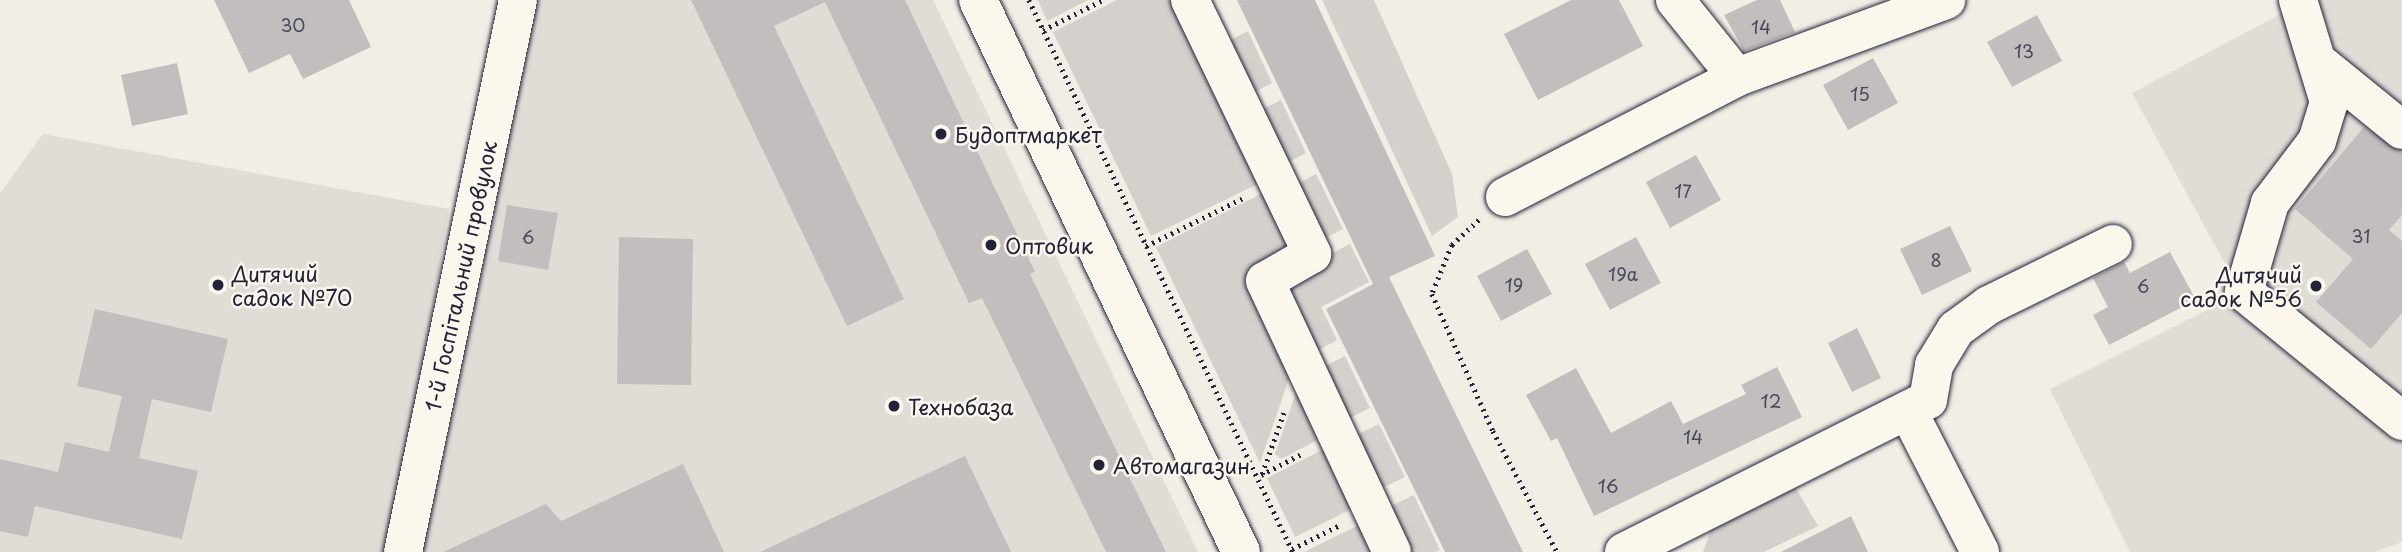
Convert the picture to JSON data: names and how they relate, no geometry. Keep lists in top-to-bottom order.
{
  "streets": {
    "street": ["1-й Госпітальний провулок"]
  },
  "places": [
    "Будоптмаркет",
    "Оптовик",
    "Дитячий садок №70",
    "Дитячий садок №56",
    "Технобаза",
    "Автомагазин"
  ],
  "house_numbers": [
    "30",
    "14",
    "13",
    "15",
    "17",
    "31",
    "6",
    "8",
    "19а",
    "19",
    "6",
    "12",
    "14",
    "16"
  ]
}
